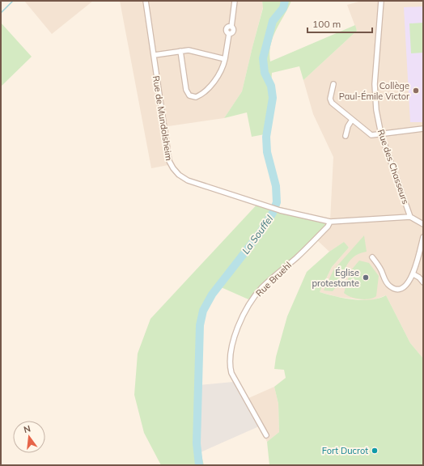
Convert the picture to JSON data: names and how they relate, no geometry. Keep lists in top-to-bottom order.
{
  "streets": {
    "street": ["Rue de Mundolsheim", "Rue des Chasseurs", "Rue Bruehl"]
  },
  "crossings": [
    ["Rue de Mundolsheim", "Rue des Chasseurs"],
    ["Rue de Mundolsheim", "Rue Bruehl"]
  ],
  "water": ["La Souffel"],
  "places": ["Collège Paul-Émile Victor", "Église protestante", "Fort Ducrot"],
  "scale_bar": "100 m",
  "north": "top"
}
